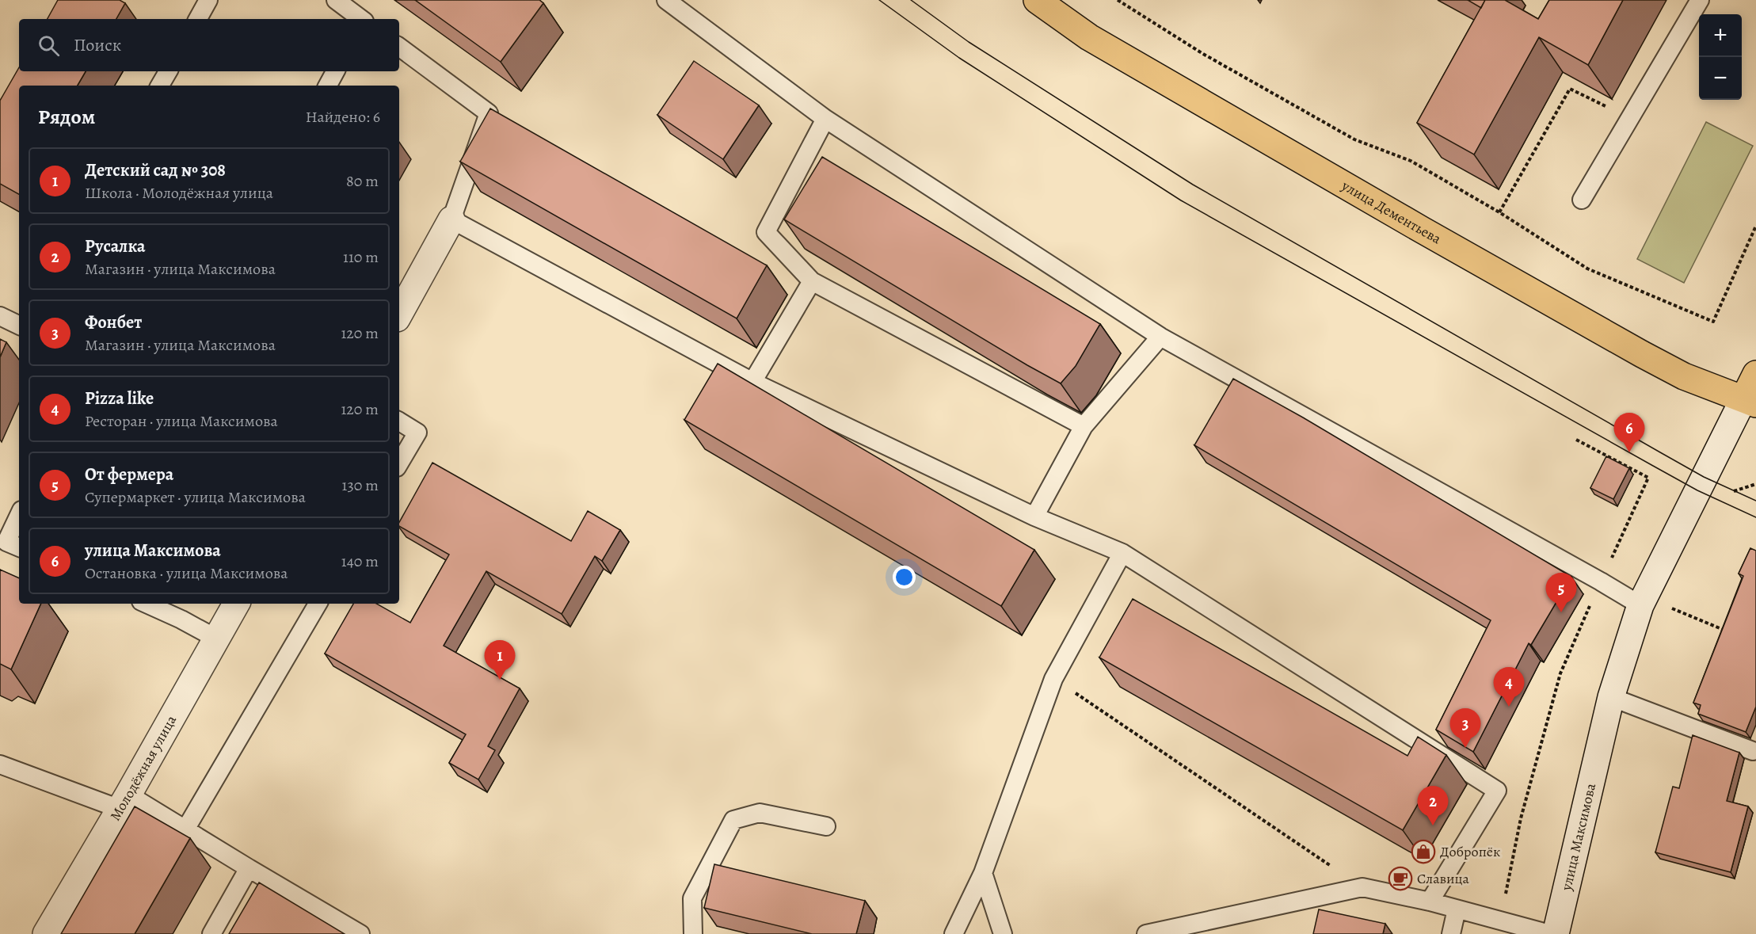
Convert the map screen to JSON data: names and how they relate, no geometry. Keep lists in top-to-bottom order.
{
  "streets": {
    "main road": ["улица Дементьева", "Молодёжная улица", "улица Максимова"]
  },
  "crossings": [
    ["улица Дементьева", "улица Максимова"]
  ],
  "places": {
    "shop": ["Добропёк"],
    "cafe": ["Славица"]
  },
  "page": {
    "map_buttons": ["+", "−"],
    "search": "Поиск",
    "heading": ["Рядом", "Найдено: 6"],
    "list": [
      {
        "mark": "1",
        "name": "Детский сад № 308",
        "note": "Школа · Молодёжная улица",
        "value": "80 m"
      },
      {
        "mark": "2",
        "name": "Русалка",
        "note": "Магазин · улица Максимова",
        "value": "110 m"
      },
      {
        "mark": "3",
        "name": "Фонбет",
        "note": "Магазин · улица Максимова",
        "value": "120 m"
      },
      {
        "mark": "4",
        "name": "Pizza like",
        "note": "Ресторан · улица Максимова",
        "value": "120 m"
      },
      {
        "mark": "5",
        "name": "От фермера",
        "note": "Супермаркет · улица Максимова",
        "value": "130 m"
      },
      {
        "mark": "6",
        "name": "улица Максимова",
        "note": "Остановка · улица Максимова",
        "value": "140 m"
      }
    ],
    "pins": [
      "6",
      "5",
      "1",
      "4",
      "3",
      "2"
    ]
  }
}
